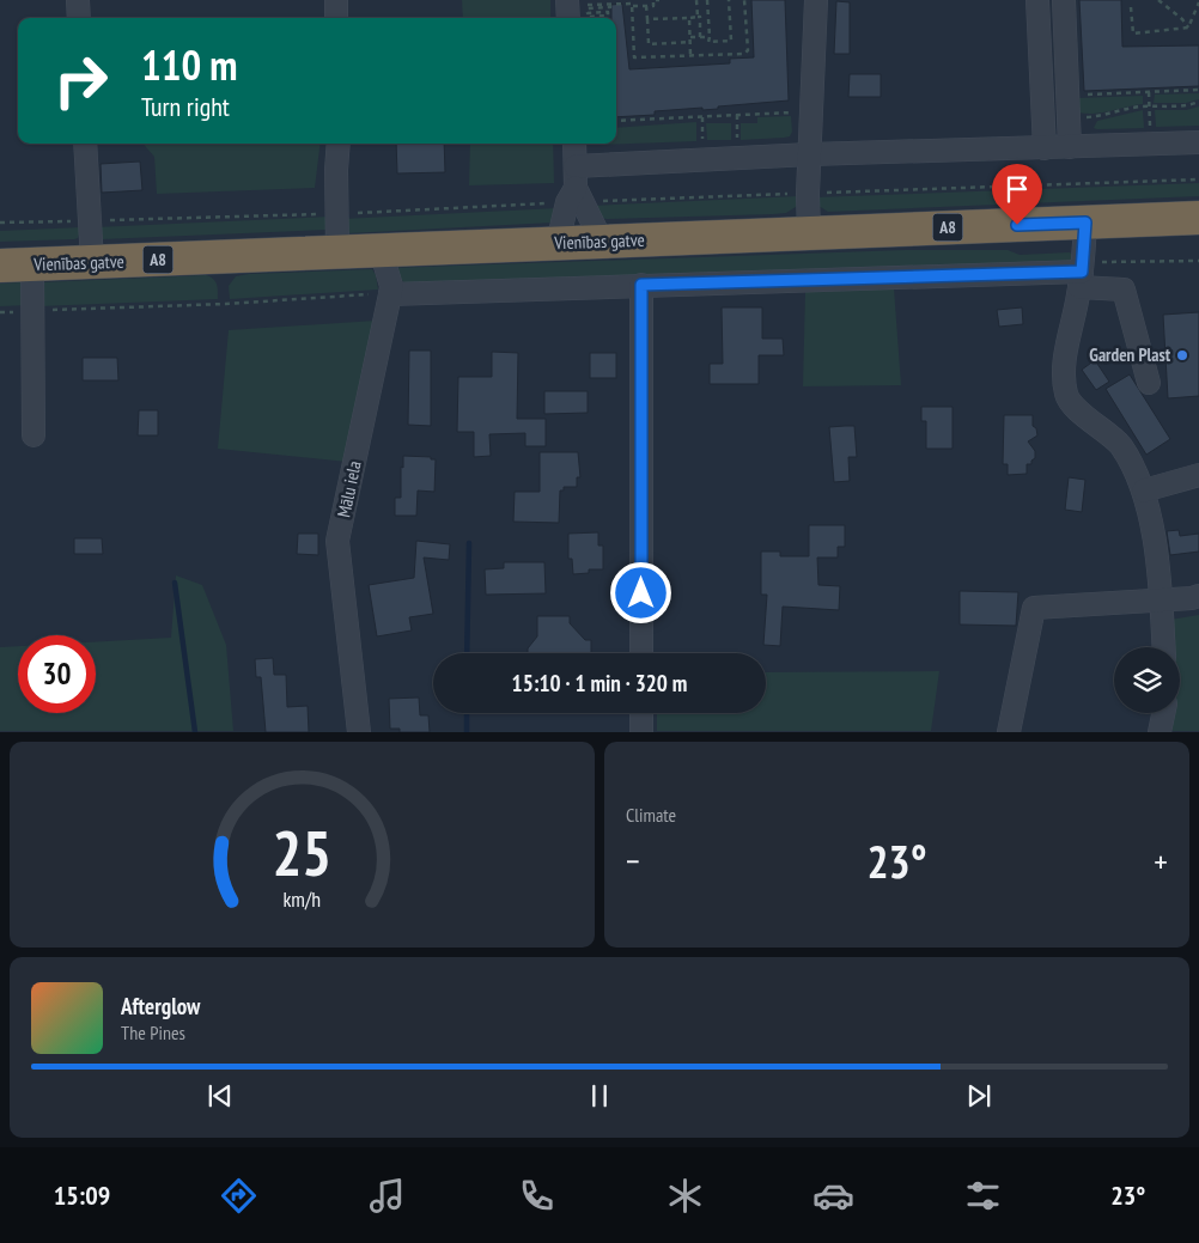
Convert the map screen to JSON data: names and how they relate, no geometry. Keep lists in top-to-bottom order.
{
  "streets": {
    "highway": ["A8", "Vienības gatve"],
    "street": ["Mālu iela"]
  },
  "crossings": [
    ["Vienības gatve", "Mālu iela"]
  ],
  "places": ["Garden Plast"],
  "page": {
    "turn": ["110 m", "Turn right"],
    "limit": "30",
    "trip": "15:10 · 1 min · 320 m",
    "tile": "Climate",
    "heat": ["−", "23°", "+"],
    "song": ["Afterglow", "The Pines"],
    "tabs": ["15:09", "23°"],
    "gauge": ["25", "km/h"]
  }
}
